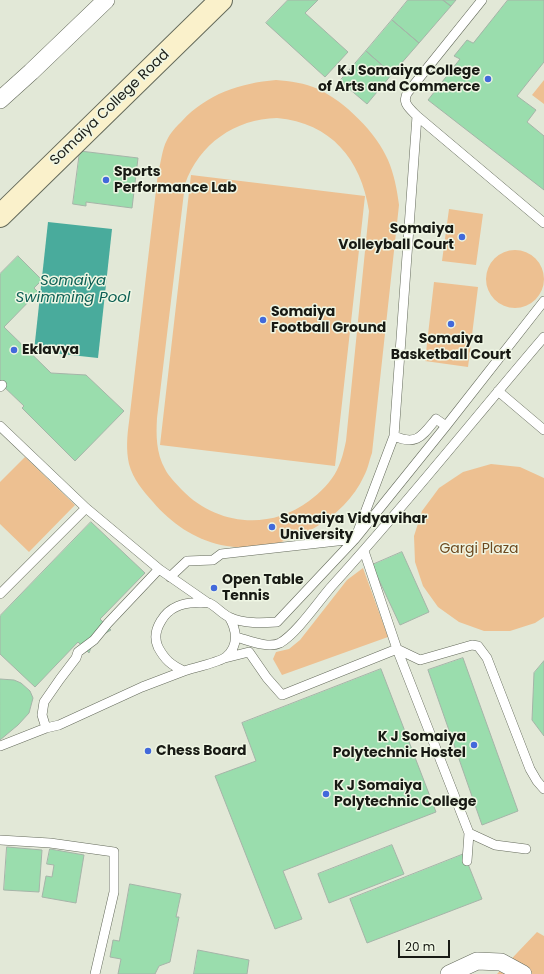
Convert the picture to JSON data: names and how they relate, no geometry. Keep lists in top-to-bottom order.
{
  "streets": {
    "street": ["Somaiya College Road"]
  },
  "water": ["Somaiya Swimming Pool"],
  "parks": ["Gargi Plaza"],
  "places": [
    "KJ Somaiya College of Arts and Commerce",
    "Sports Performance Lab",
    "Somaiya Volleyball Court",
    "Somaiya Football Ground",
    "Somaiya Basketball Court",
    "Eklavya",
    "Somaiya Vidyavihar University",
    "Open Table Tennis",
    "K J Somaiya Polytechnic Hostel",
    "Chess Board",
    "K J Somaiya Polytechnic College"
  ],
  "scale_bar": "20 m"
}
